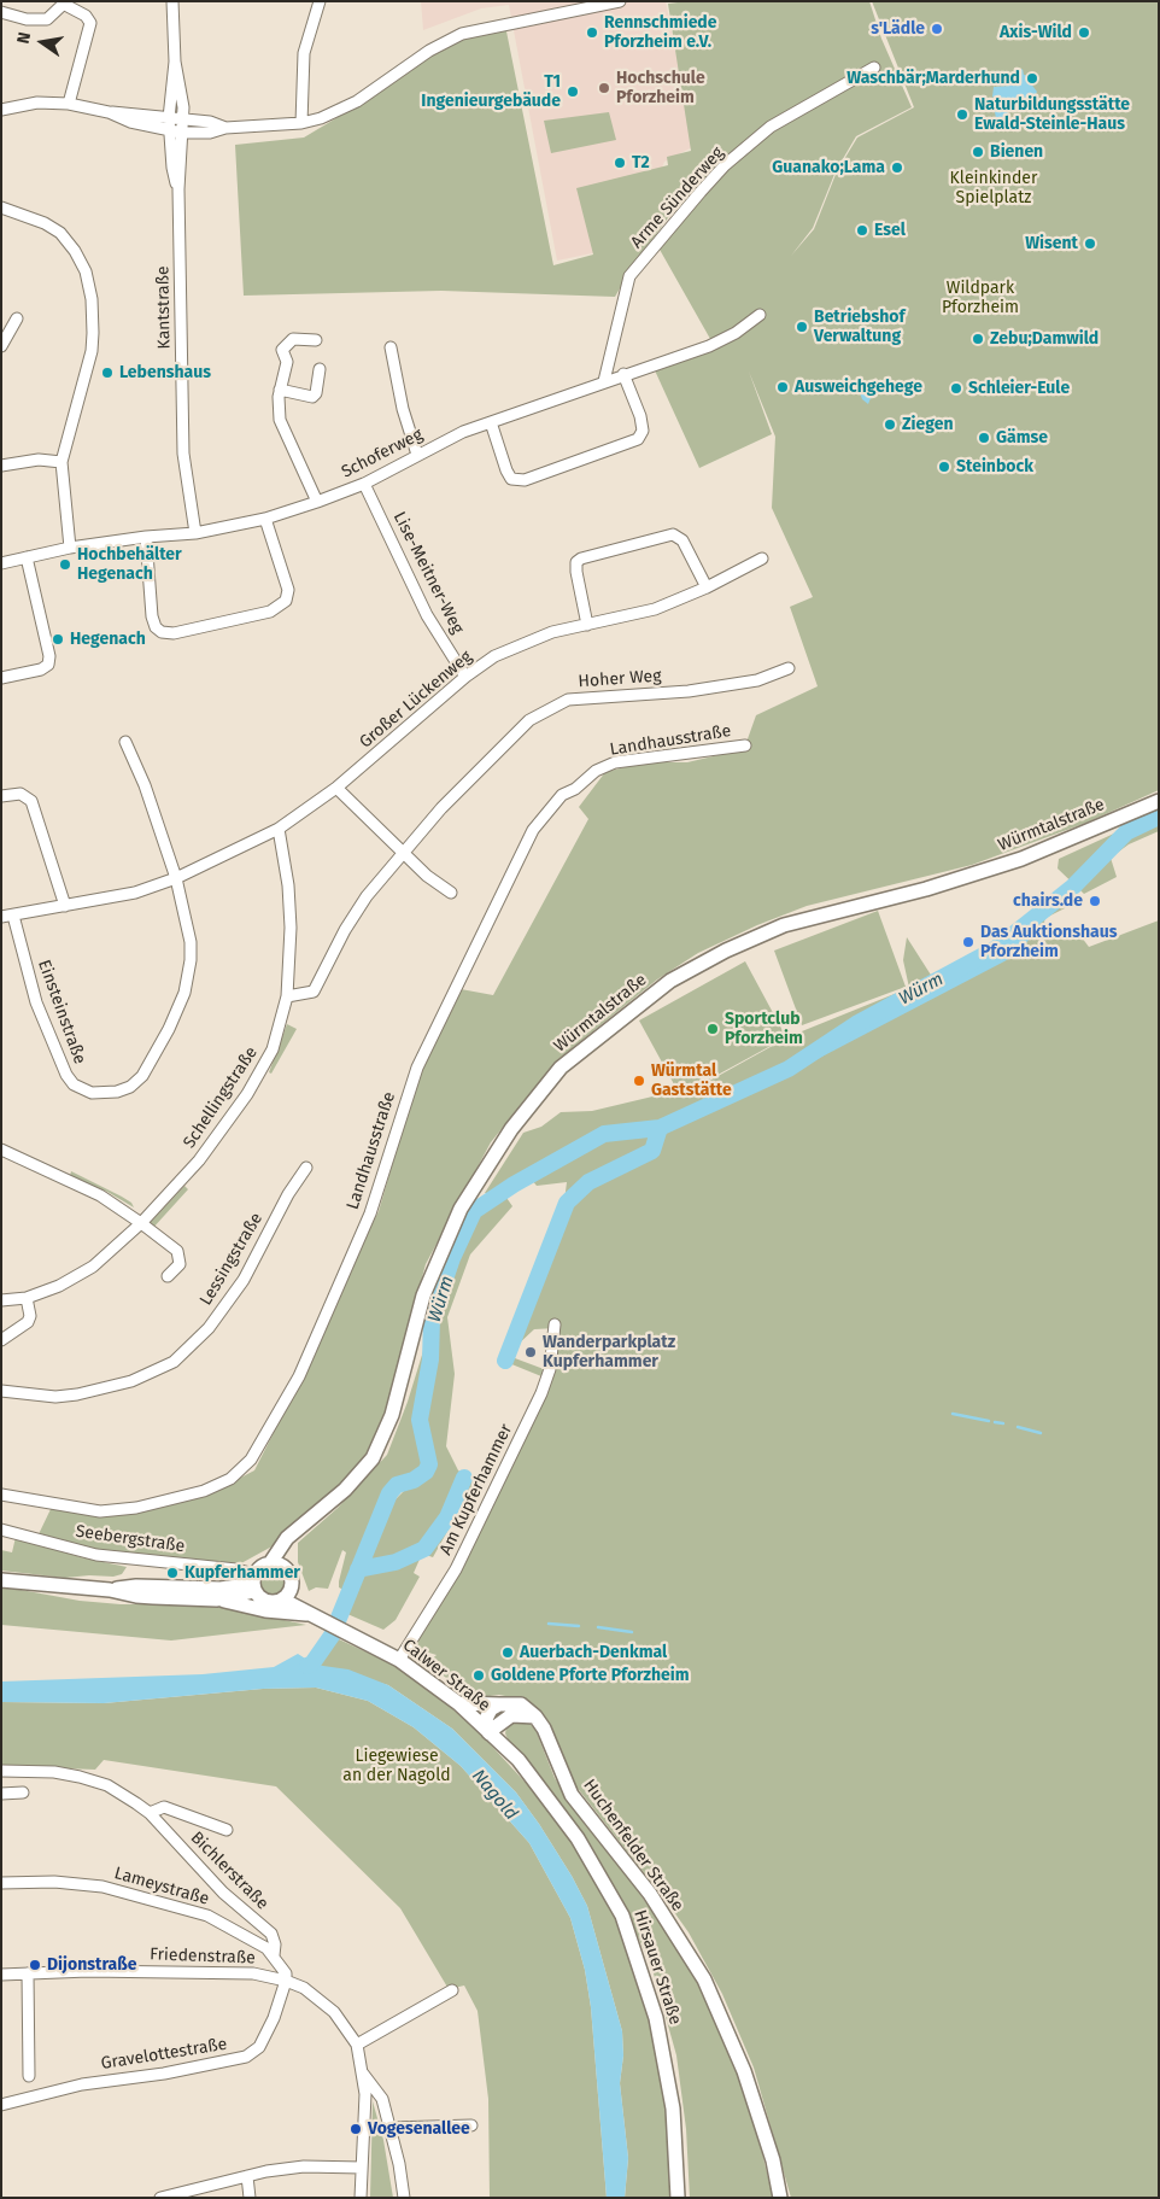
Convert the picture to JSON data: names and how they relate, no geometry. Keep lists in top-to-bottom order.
{
  "streets": {
    "main road": [
      "Würmtalstraße",
      "Calwer Straße",
      "Huchenfelder Straße",
      "Hirsauer Straße"
    ],
    "street": [
      "Arme Sünderweg",
      "Kantstraße",
      "Schoferweg",
      "Lise-Meitner-Weg",
      "Hoher Weg",
      "Großer Lückenweg",
      "Landhausstraße",
      "Einsteinstraße",
      "Schellingstraße",
      "Lessingstraße",
      "Am Kupferhammer",
      "Seebergstraße",
      "Bichlerstraße",
      "Lameystraße",
      "Friedenstraße",
      "Gravelottestraße"
    ]
  },
  "crossings": [
    ["Arme Sünderweg", "Schoferweg"],
    ["Kantstraße", "Schoferweg"],
    ["Schoferweg", "Lise-Meitner-Weg"],
    ["Lise-Meitner-Weg", "Großer Lückenweg"],
    ["Hoher Weg", "Schellingstraße"],
    ["Großer Lückenweg", "Einsteinstraße"],
    ["Großer Lückenweg", "Schellingstraße"],
    ["Würmtalstraße", "Seebergstraße"],
    ["Würmtalstraße", "Calwer Straße"],
    ["Am Kupferhammer", "Calwer Straße"],
    ["Seebergstraße", "Calwer Straße"],
    ["Calwer Straße", "Hirsauer Straße"],
    ["Bichlerstraße", "Lameystraße"],
    ["Lameystraße", "Friedenstraße"],
    ["Lameystraße", "Gravelottestraße"],
    ["Friedenstraße", "Gravelottestraße"]
  ],
  "water": ["Würm", "Nagold"],
  "parks": ["Kleinkinder Spielplatz", "Wildpark Pforzheim", "Liegewiese an der Nagold"],
  "places": [
    "s'Lädle",
    "Rennschmiede Pforzheim e.V.",
    "Axis-Wild",
    "Waschbär;Marderhund",
    "Hochschule Pforzheim",
    "T1 Ingenieurgebäude",
    "Naturbildungsstätte Ewald-Steinle-Haus",
    "Bienen",
    "T2",
    "Guanako;Lama",
    "Esel",
    "Wisent",
    "Betriebshof Verwaltung",
    "Zebu;Damwild",
    "Lebenshaus",
    "Ausweichgehege",
    "Schleier-Eule",
    "Ziegen",
    "Gämse",
    "Steinbock",
    "Hochbehälter Hegenach",
    "Hegenach",
    "chairs.de",
    "Das Auktionshaus Pforzheim",
    "Sportclub Pforzheim",
    "Würmtal Gaststätte",
    "Wanderparkplatz Kupferhammer",
    "Kupferhammer",
    "Auerbach-Denkmal",
    "Goldene Pforte Pforzheim",
    "Dijonstraße",
    "Vogesenallee"
  ],
  "north": "left"
}
